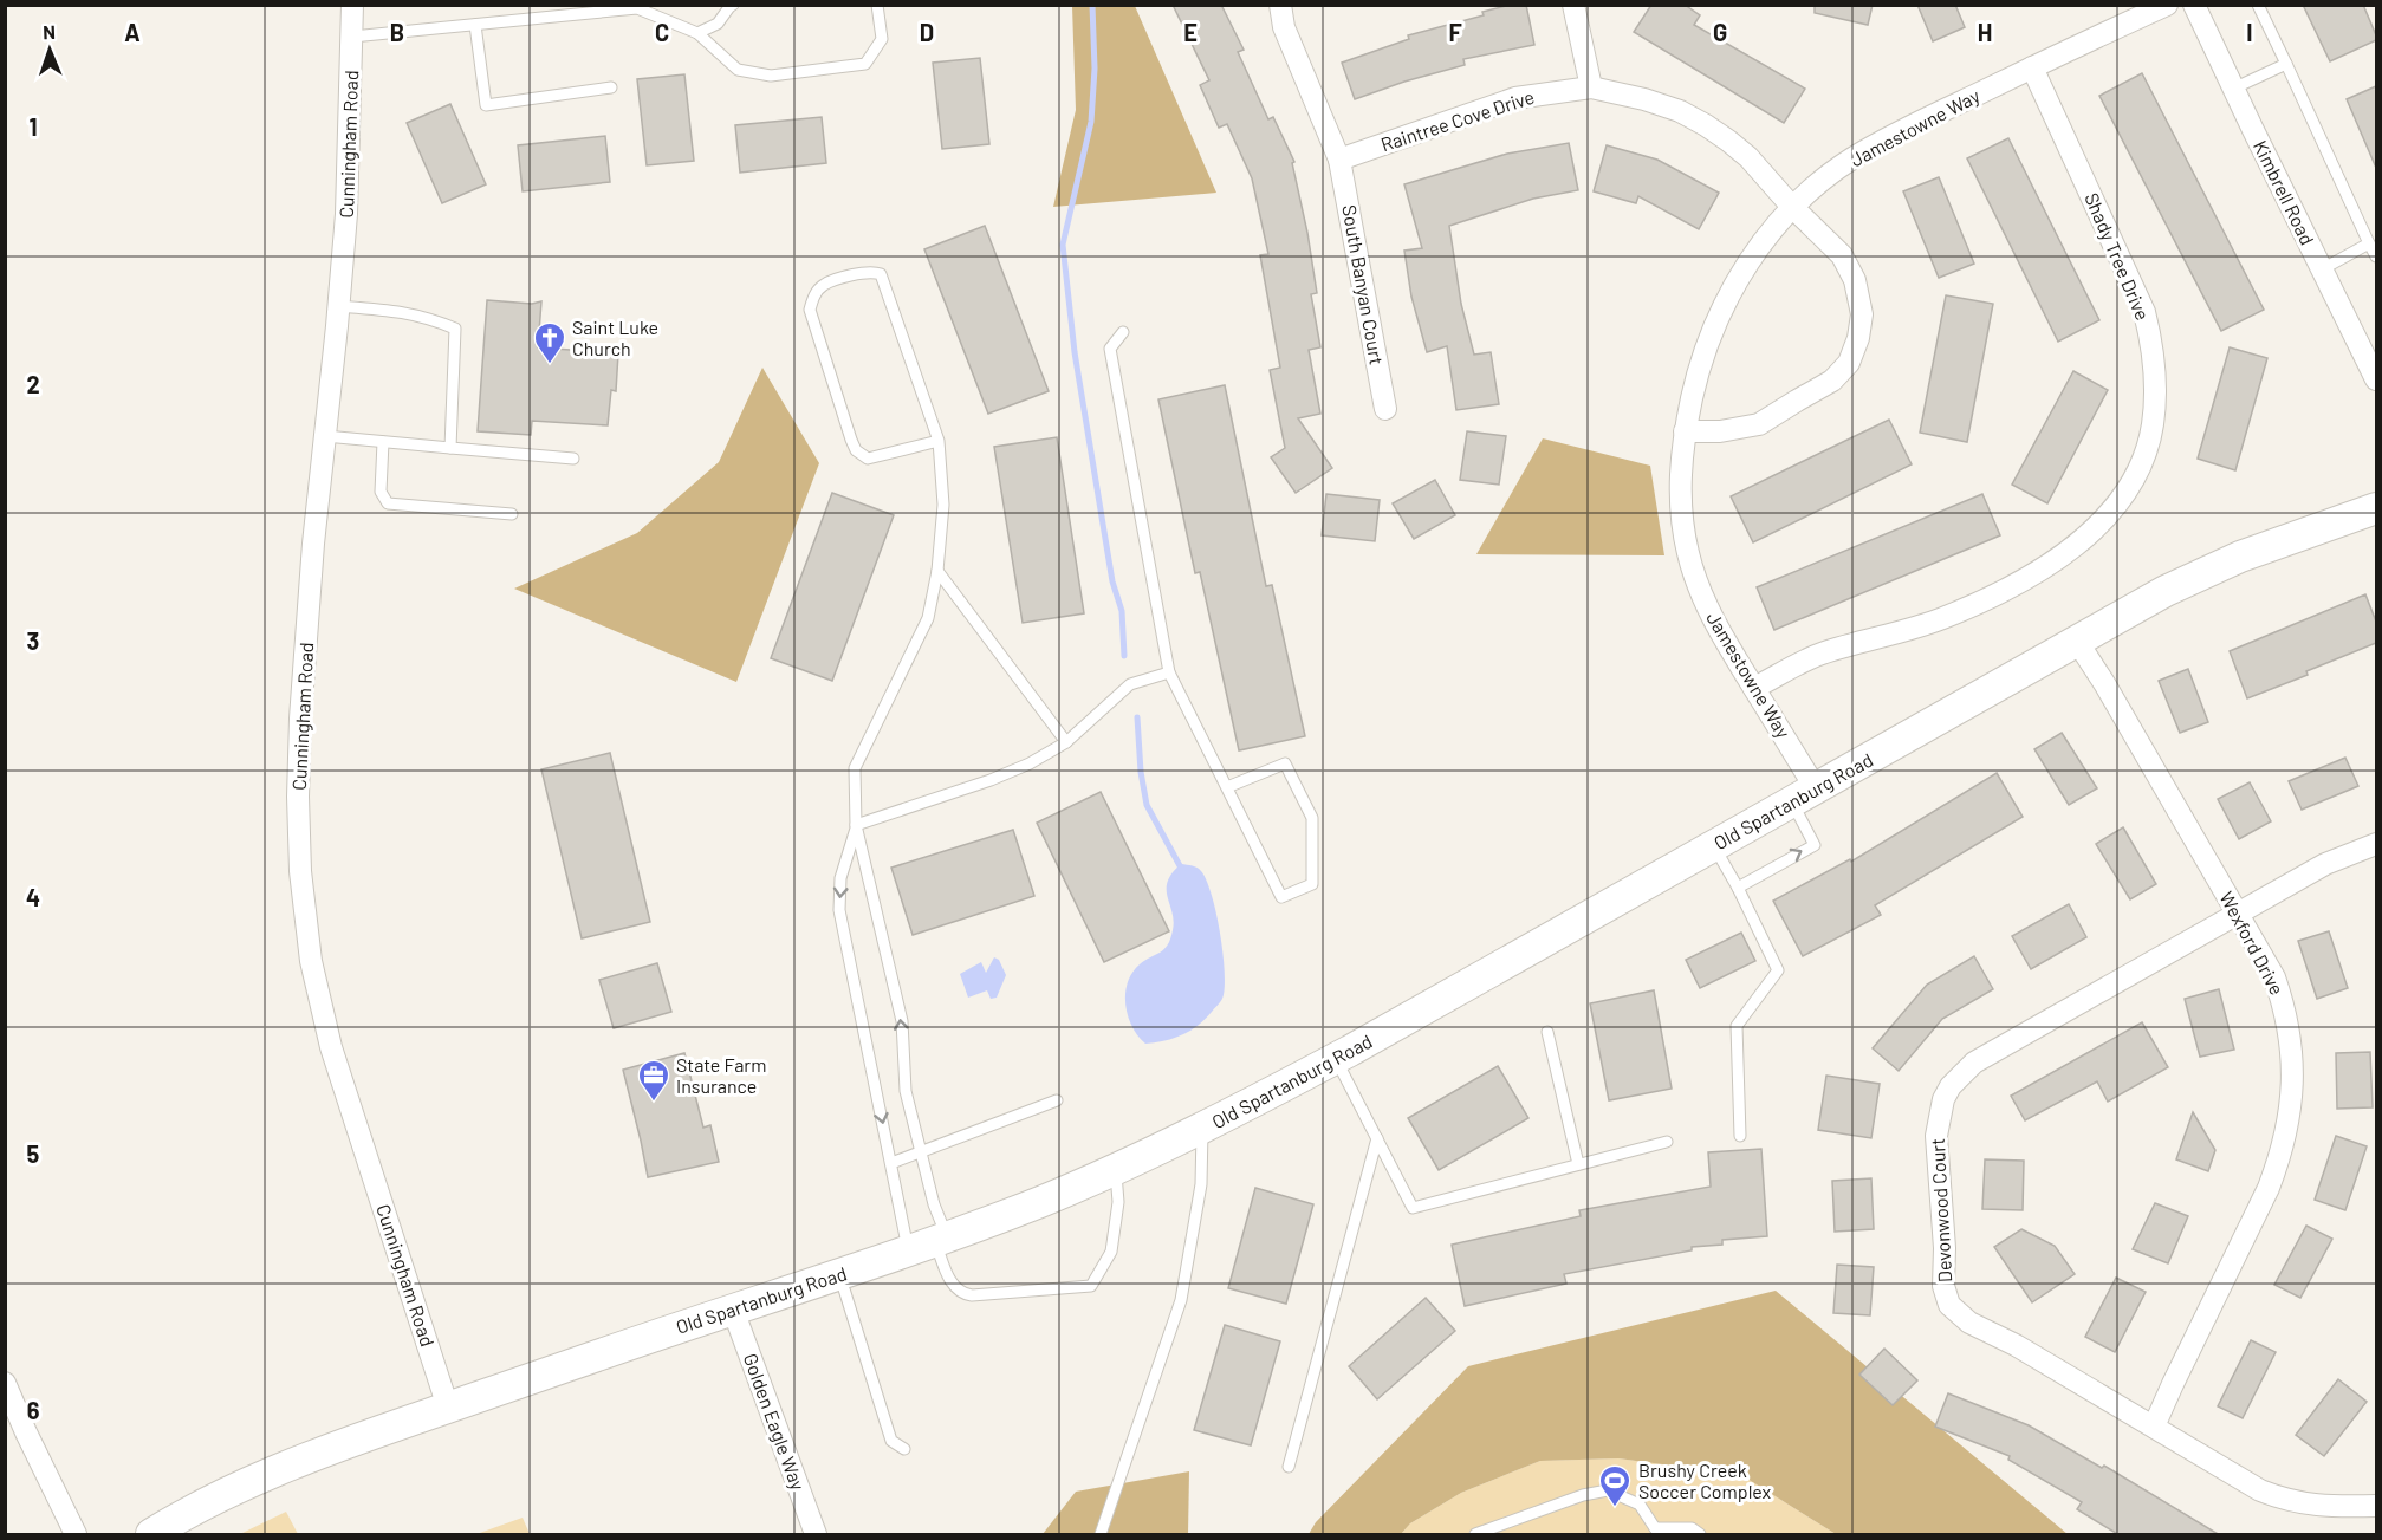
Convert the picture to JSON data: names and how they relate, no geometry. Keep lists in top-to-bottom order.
{
  "streets": {
    "main road": ["Old Spartanburg Road"],
    "street": [
      "Raintree Cove Drive",
      "Jamestowne Way",
      "Cunningham Road",
      "Kimbrell Road",
      "Shady Tree Drive",
      "South Banyan Court",
      "Wexford Drive",
      "Devonwood Court",
      "Golden Eagle Way"
    ]
  },
  "crossings": [
    ["Raintree Cove Drive", "Jamestowne Way"],
    ["Raintree Cove Drive", "South Banyan Court"],
    ["Jamestowne Way", "Shady Tree Drive"],
    ["Jamestowne Way", "Old Spartanburg Road"],
    ["Cunningham Road", "Old Spartanburg Road"],
    ["Old Spartanburg Road", "Wexford Drive"],
    ["Old Spartanburg Road", "Golden Eagle Way"],
    ["Wexford Drive", "Devonwood Court"]
  ],
  "places": {
    "church": ["Saint Luke Church"],
    "office": ["State Farm Insurance"],
    "sports": ["Brushy Creek Soccer Complex"]
  },
  "north": "top",
  "grid": {
    "columns": [
      "A",
      "B",
      "C",
      "D",
      "E",
      "F",
      "G",
      "H",
      "I"
    ],
    "rows": [
      "1",
      "2",
      "3",
      "4",
      "5",
      "6"
    ]
  }
}
